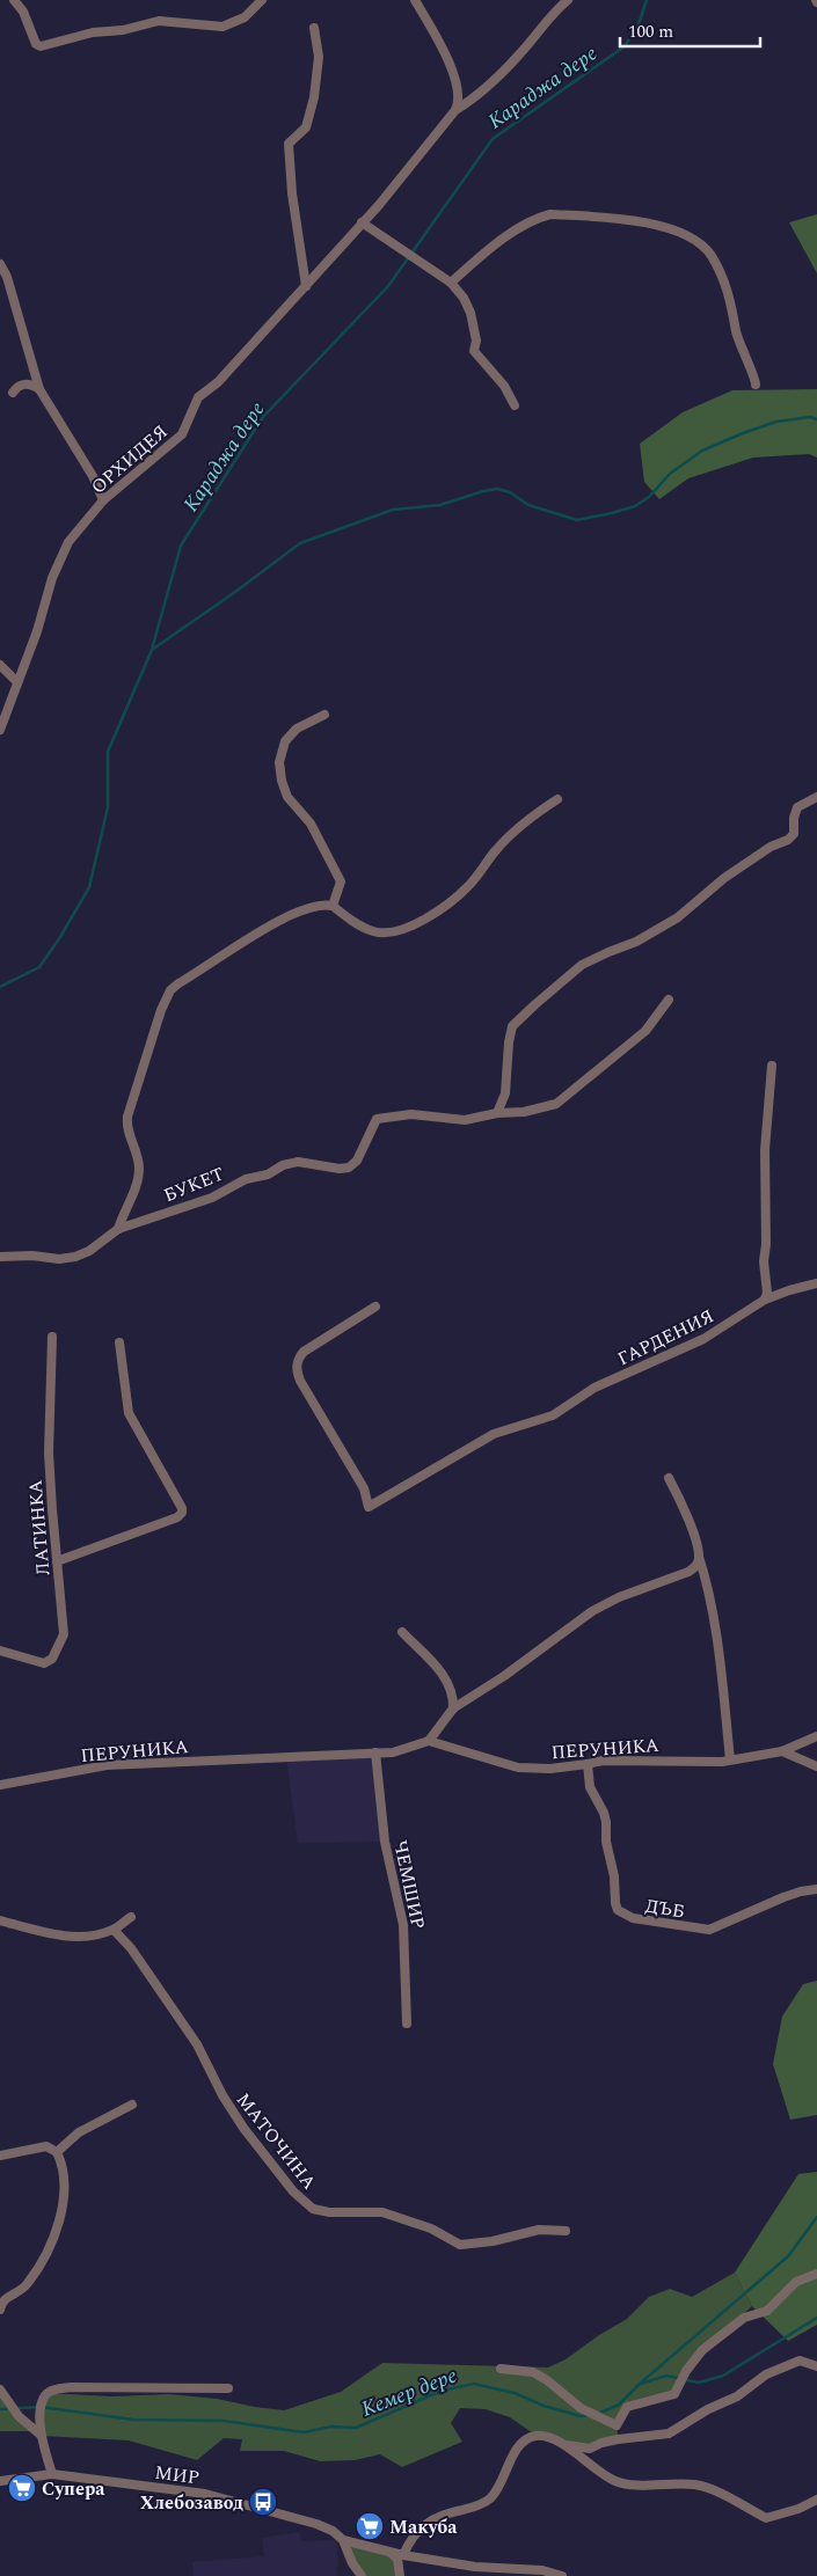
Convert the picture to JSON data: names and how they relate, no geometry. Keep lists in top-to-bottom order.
{
  "streets": {
    "street": [
      "ОРХИДЕЯ",
      "БУКЕТ",
      "ГАРДЕНИЯ",
      "ЛАТИНКА",
      "ПЕРУНИКА",
      "ЧЕМШИР",
      "ДЪБ",
      "МАТОЧИНА",
      "МИР"
    ]
  },
  "crossings": [
    ["ПЕРУНИКА", "ЧЕМШИР"],
    ["ПЕРУНИКА", "ДЪБ"]
  ],
  "water": ["Караджа дере", "Кемер дере"],
  "places": {
    "supermarket": ["Супера", "Макуба"],
    "bus stop": ["Хлебозавод"]
  },
  "scale_bar": "100 m"
}
